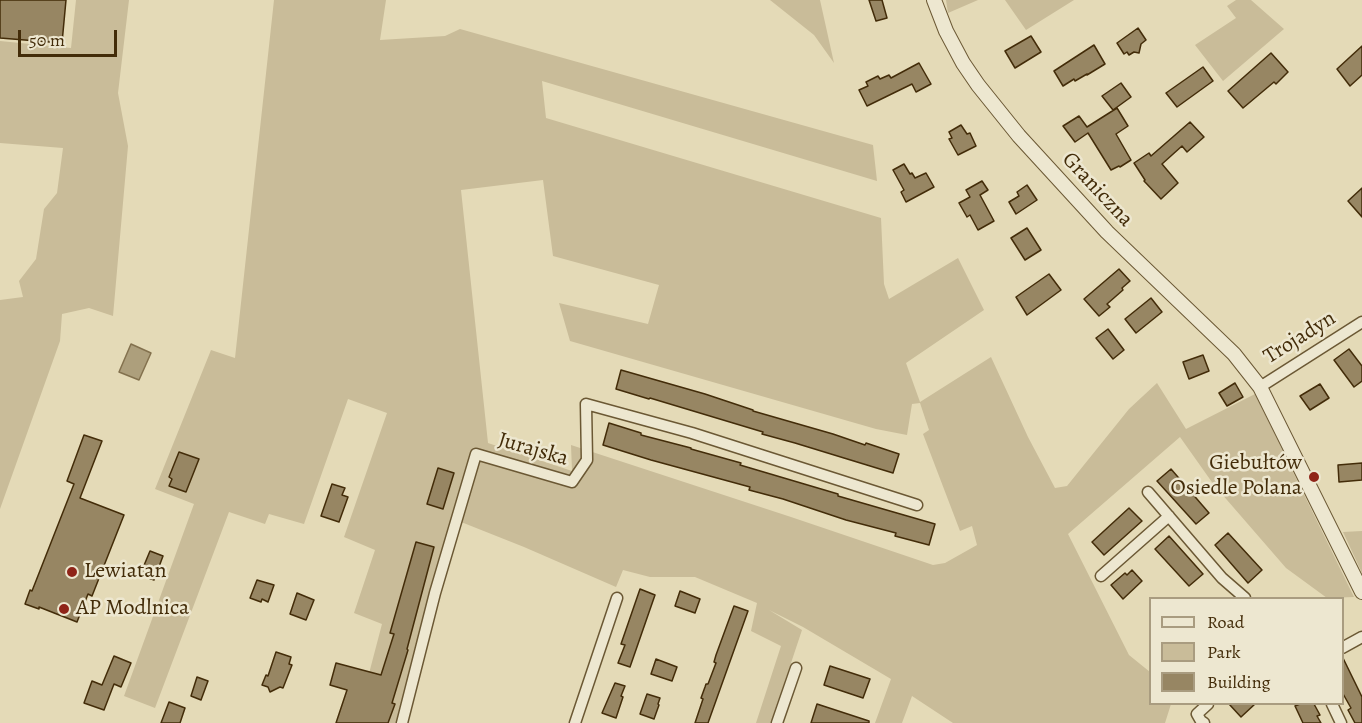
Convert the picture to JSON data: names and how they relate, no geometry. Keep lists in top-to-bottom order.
{
  "streets": {
    "street": ["Graniczna", "Trojadyn", "Jurajska"]
  },
  "crossings": [
    ["Graniczna", "Trojadyn"]
  ],
  "places": ["Giebułtów Osiedle Polana", "Lewiatan", "AP Modlnica"],
  "legend": ["Road", "Park", "Building"],
  "scale_bar": "50 m"
}
